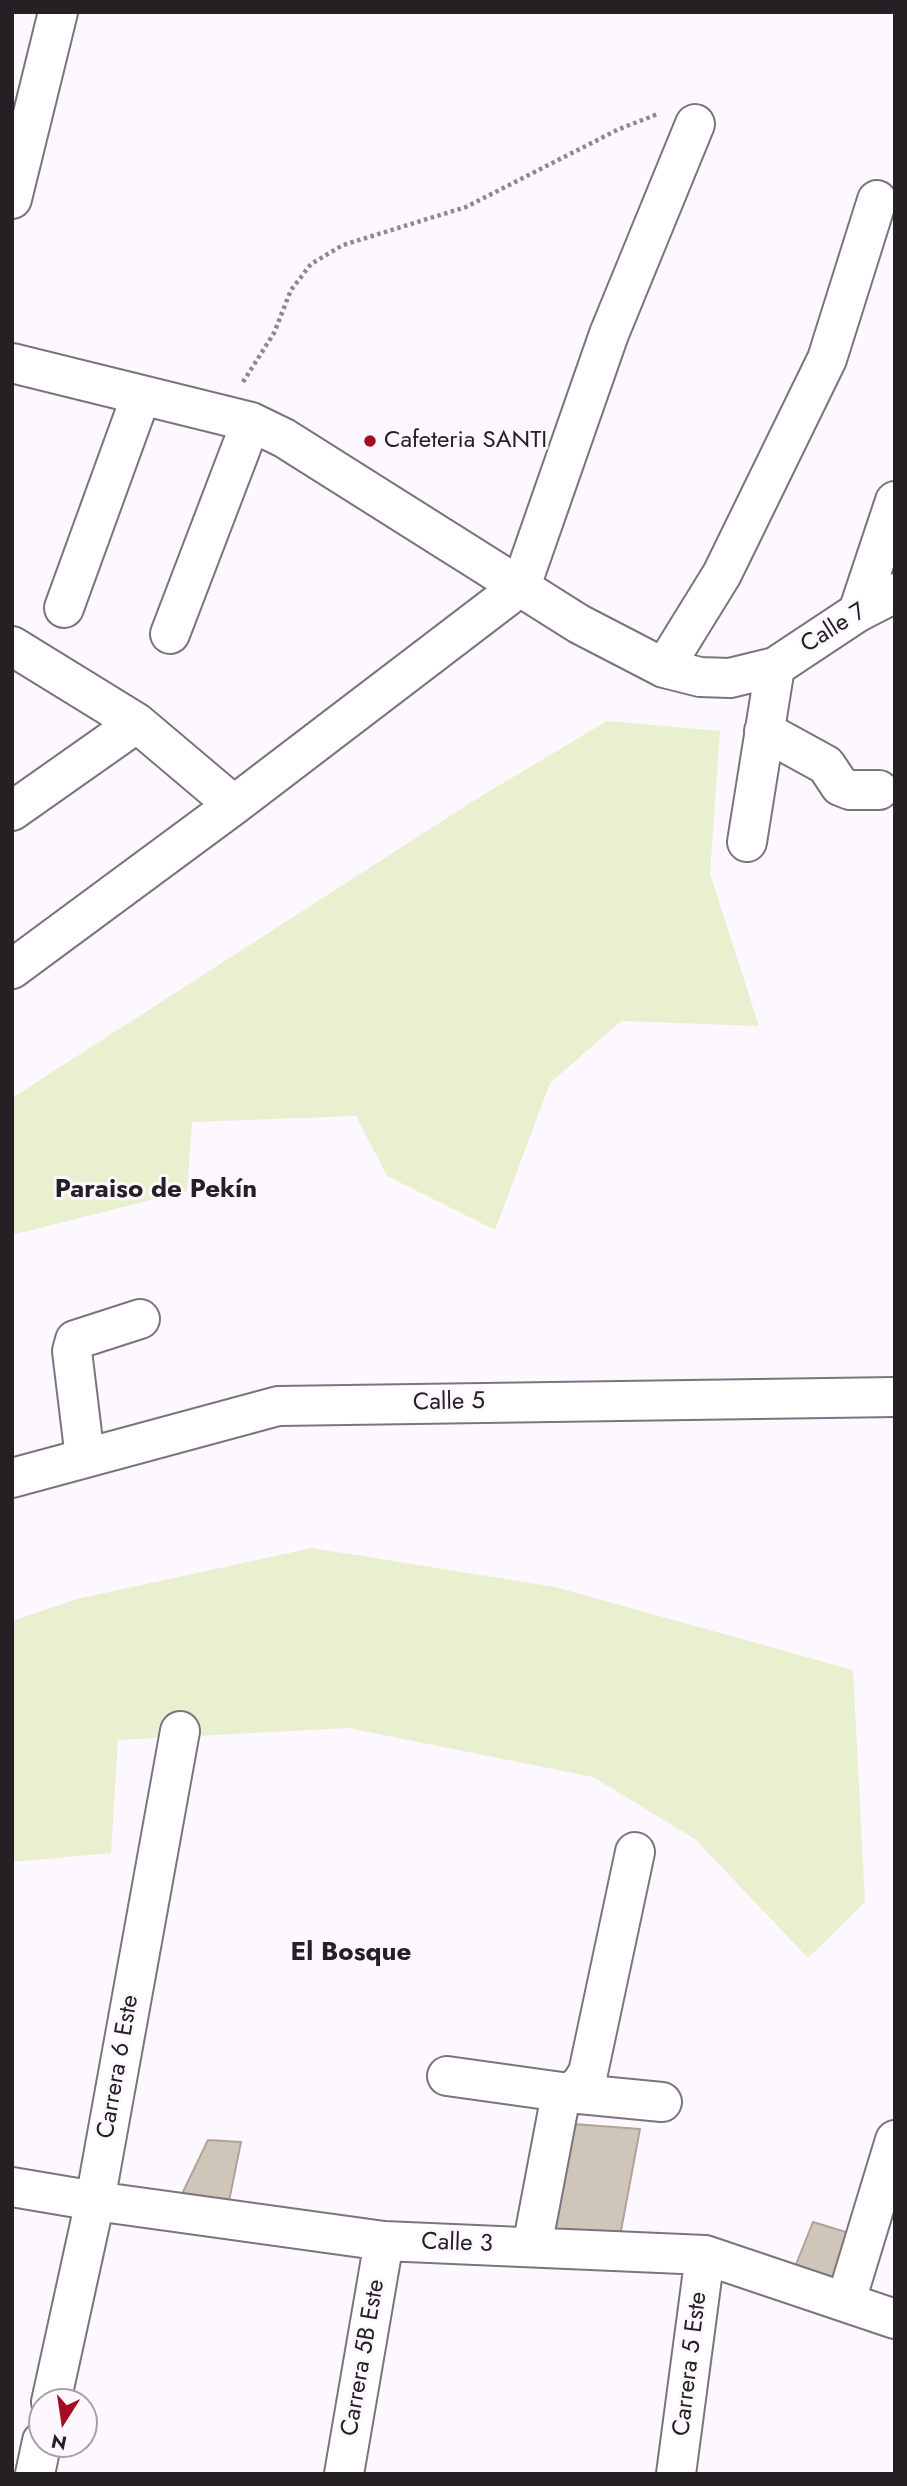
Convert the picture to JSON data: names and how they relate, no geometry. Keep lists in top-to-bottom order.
{
  "streets": {
    "street": [
      "Calle 7",
      "Calle 5",
      "Carrera 6 Este",
      "Calle 3",
      "Carrera 5B Este",
      "Carrera 5 Este"
    ]
  },
  "crossings": [
    ["Carrera 6 Este", "Calle 3"],
    ["Calle 3", "Carrera 5B Este"],
    ["Calle 3", "Carrera 5 Este"]
  ],
  "districts": ["Paraiso de Pekín", "El Bosque"],
  "places": ["Cafeteria SANTI"],
  "north": "bottom"
}
